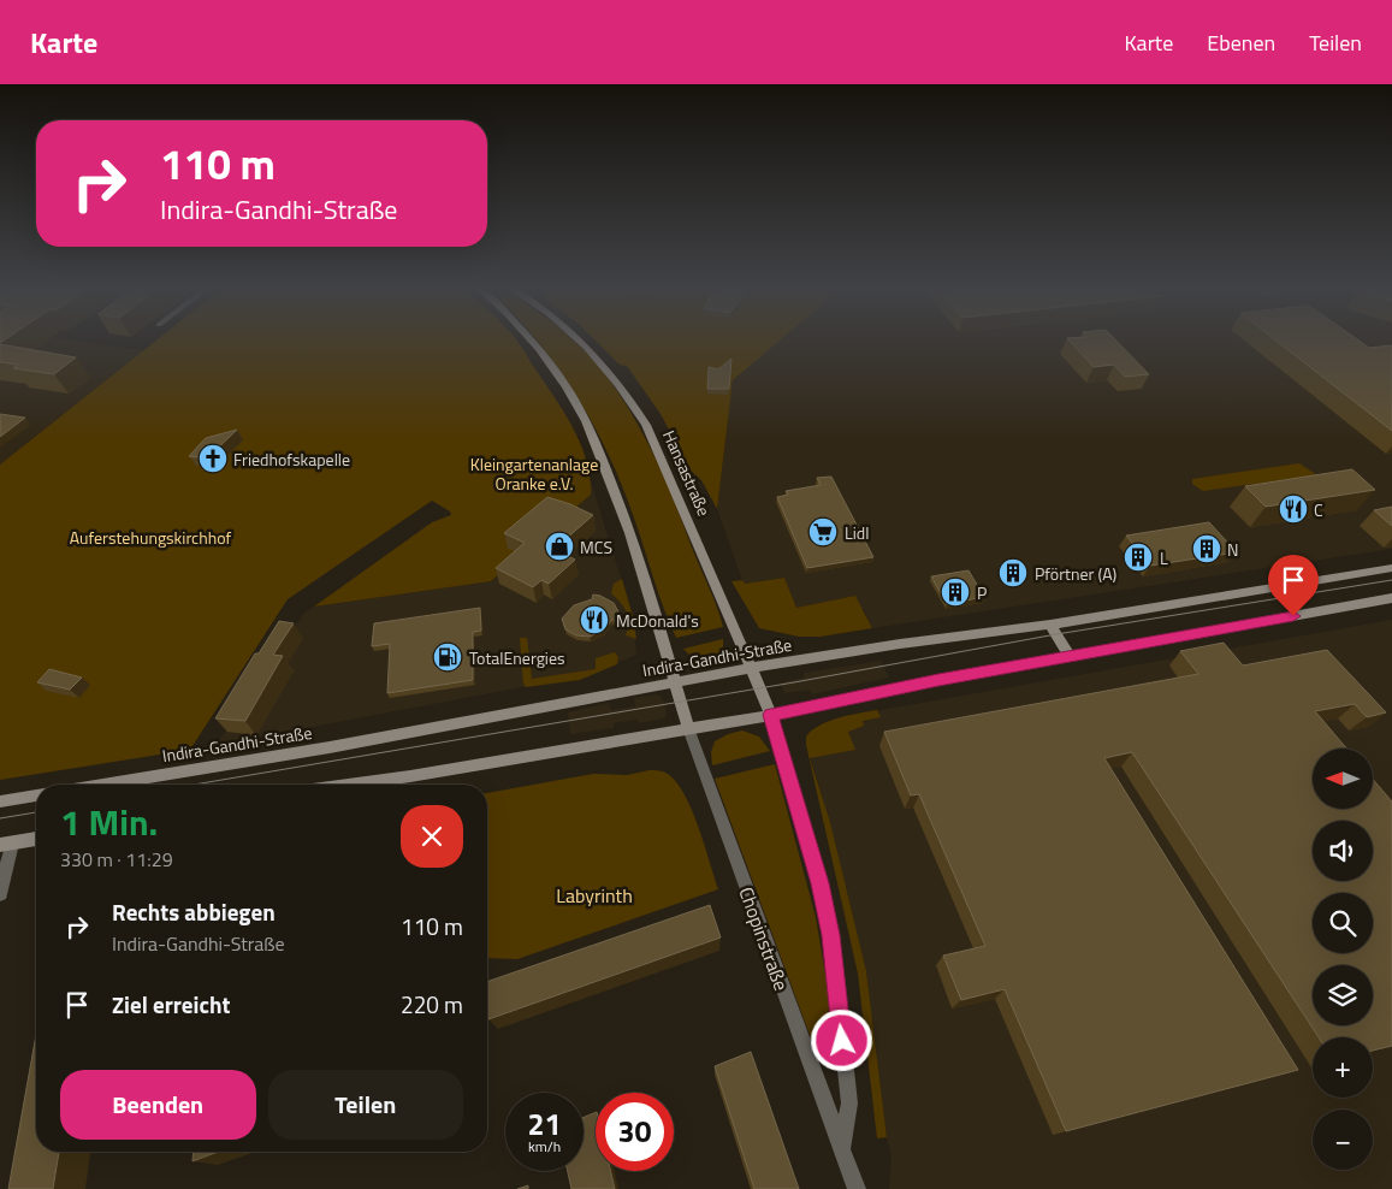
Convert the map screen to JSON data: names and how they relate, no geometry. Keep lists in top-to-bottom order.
{
  "streets": {
    "main road": ["Hansastraße", "Indira-Gandhi-Straße"],
    "street": ["Chopinstraße"]
  },
  "crossings": [
    ["Hansastraße", "Indira-Gandhi-Straße"],
    ["Hansastraße", "Chopinstraße"]
  ],
  "parks": ["Kleingartenanlage Oranke e.V.", "Auferstehungskirchhof", "Labyrinth"],
  "places": {
    "church": ["Friedhofskapelle"],
    "restaurant": ["C", "McDonald's"],
    "supermarket": ["Lidl"],
    "shop": ["MCS"],
    "building": [
      "N",
      "L",
      "Pförtner (A)",
      "P"
    ],
    "fuel station": ["TotalEnergies"]
  },
  "north": "left",
  "page": {
    "header": "Karte",
    "nav": ["Karte", "Ebenen", "Teilen"],
    "turn": ["110 m", "Indira-Gandhi-Straße"],
    "map_buttons": ["+", "−"],
    "heading": ["1 Min.", "330 m · 11:29"],
    "list": [
      {
        "name": "Rechts abbiegen",
        "note": "Indira-Gandhi-Straße",
        "value": "110 m"
      },
      {
        "name": "Ziel erreicht",
        "value": "220 m"
      }
    ],
    "buttons": ["Beenden", "Teilen"],
    "speed": "21 km/h",
    "limit": "30"
  }
}
